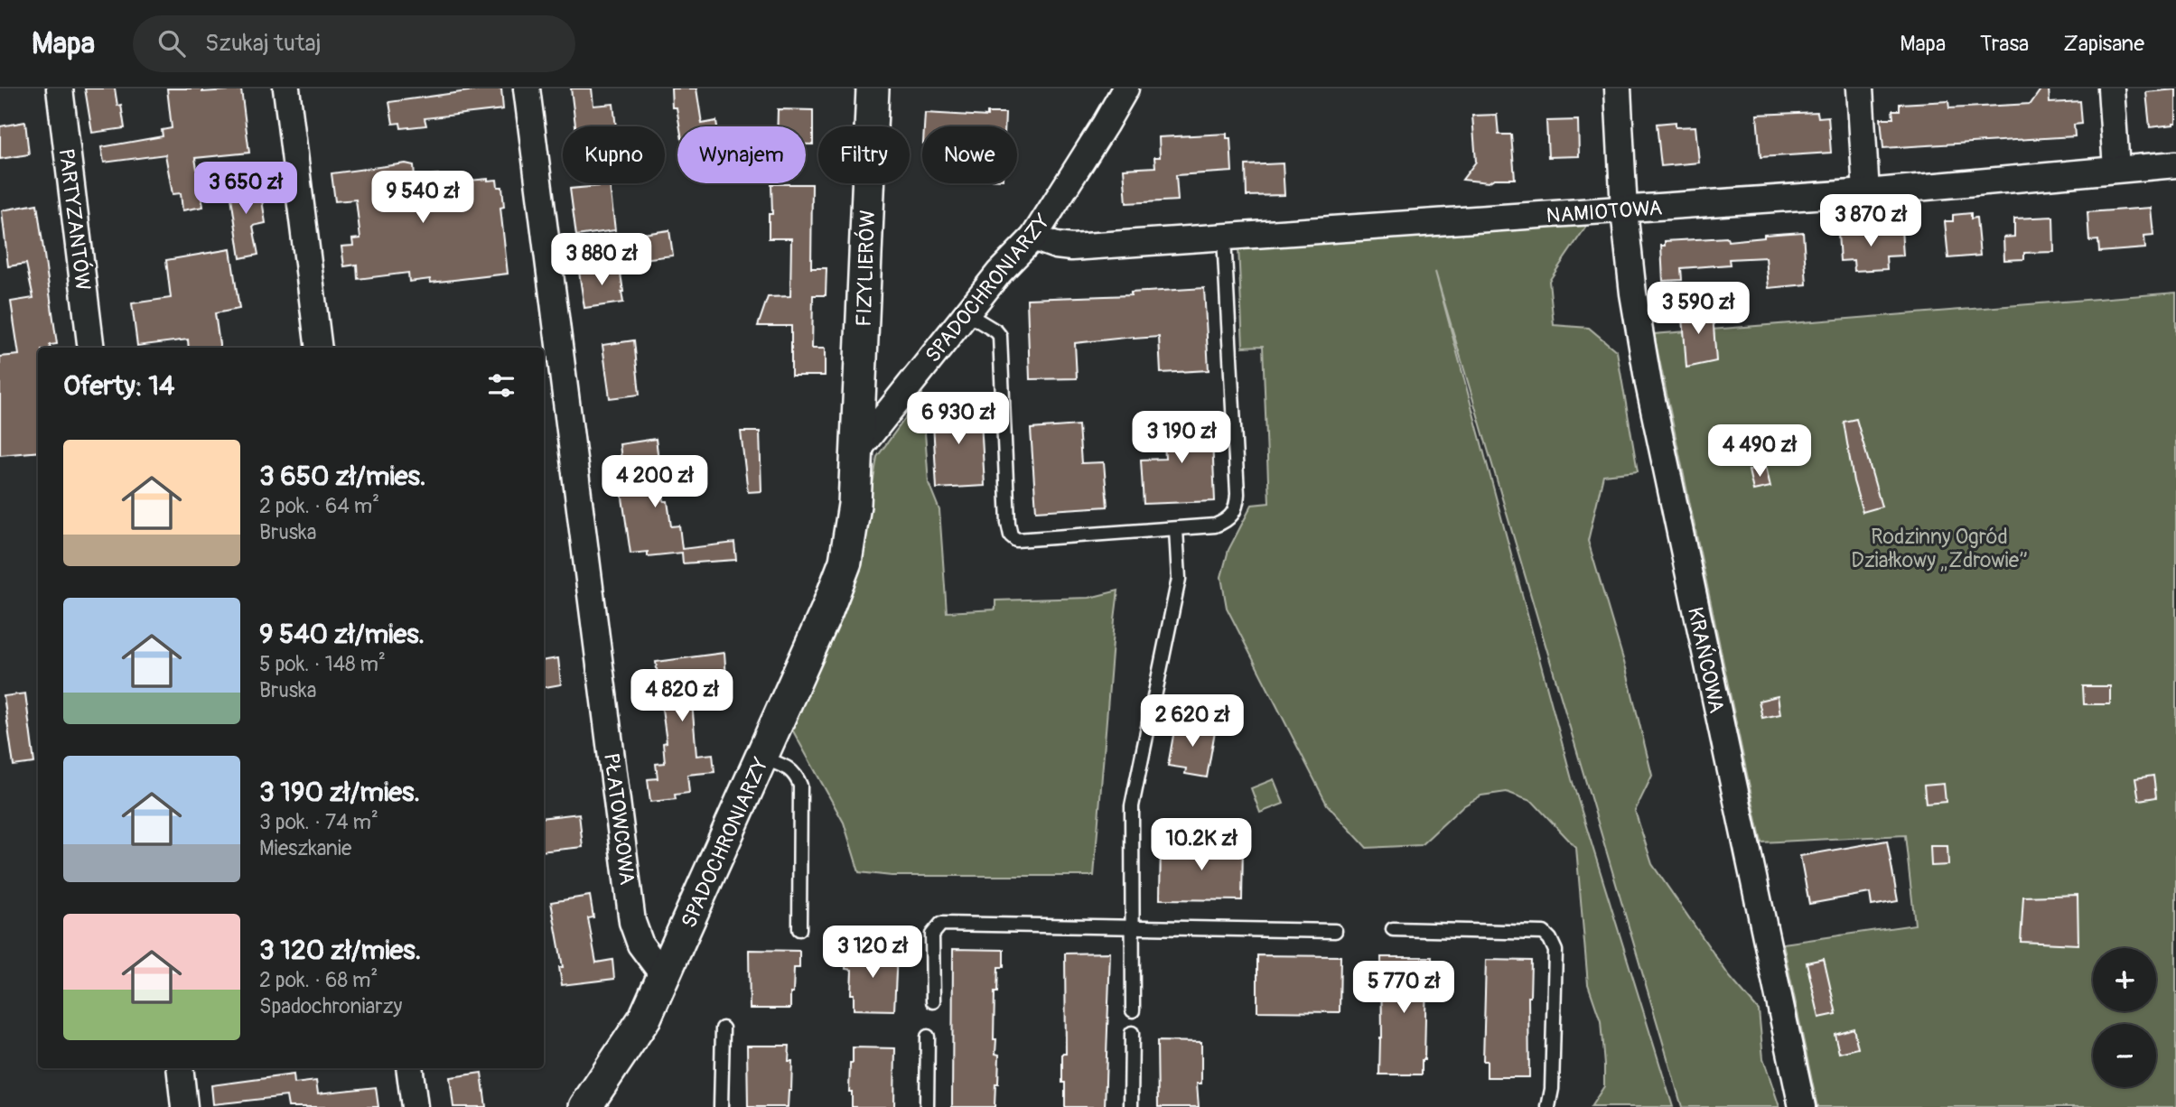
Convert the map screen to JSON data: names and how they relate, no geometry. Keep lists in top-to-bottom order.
{
  "streets": {
    "street": [
      "NAMIOTOWA",
      "PARTYZANTÓW",
      "FIZYLIERÓW",
      "SPADOCHRONIARZY",
      "KRAŃCOWA",
      "PŁATOWCOWA"
    ]
  },
  "crossings": [
    ["NAMIOTOWA", "SPADOCHRONIARZY"],
    ["NAMIOTOWA", "KRAŃCOWA"],
    ["FIZYLIERÓW", "SPADOCHRONIARZY"],
    ["SPADOCHRONIARZY", "PŁATOWCOWA"]
  ],
  "parks": ["Rodzinny Ogród Działkowy „Zdrowie”"],
  "page": {
    "header": "Mapa",
    "search": "Szukaj tutaj",
    "nav": ["Mapa", "Trasa", "Zapisane"],
    "chip": [
      "Kupno",
      "Wynajem",
      "Filtry",
      "Nowe"
    ],
    "price": [
      "3 650 zł",
      "9 540 zł",
      "3 870 zł",
      "3 880 zł",
      "3 590 zł",
      "6 930 zł",
      "3 190 zł",
      "4 490 zł",
      "4 200 zł",
      "4 820 zł",
      "2 620 zł",
      "10.2K zł",
      "3 120 zł",
      "5 770 zł"
    ],
    "heading": "Oferty: 14",
    "list": [
      {
        "name": "3 650 zł/mies.",
        "note": "2 pok. · 64 m² · Bruska"
      },
      {
        "name": "9 540 zł/mies.",
        "note": "5 pok. · 148 m² · Bruska"
      },
      {
        "name": "3 190 zł/mies.",
        "note": "3 pok. · 74 m² · Mieszkanie"
      },
      {
        "name": "3 120 zł/mies.",
        "note": "2 pok. · 68 m² · Spadochroniarzy"
      }
    ],
    "map_buttons": ["+", "−"]
  }
}
